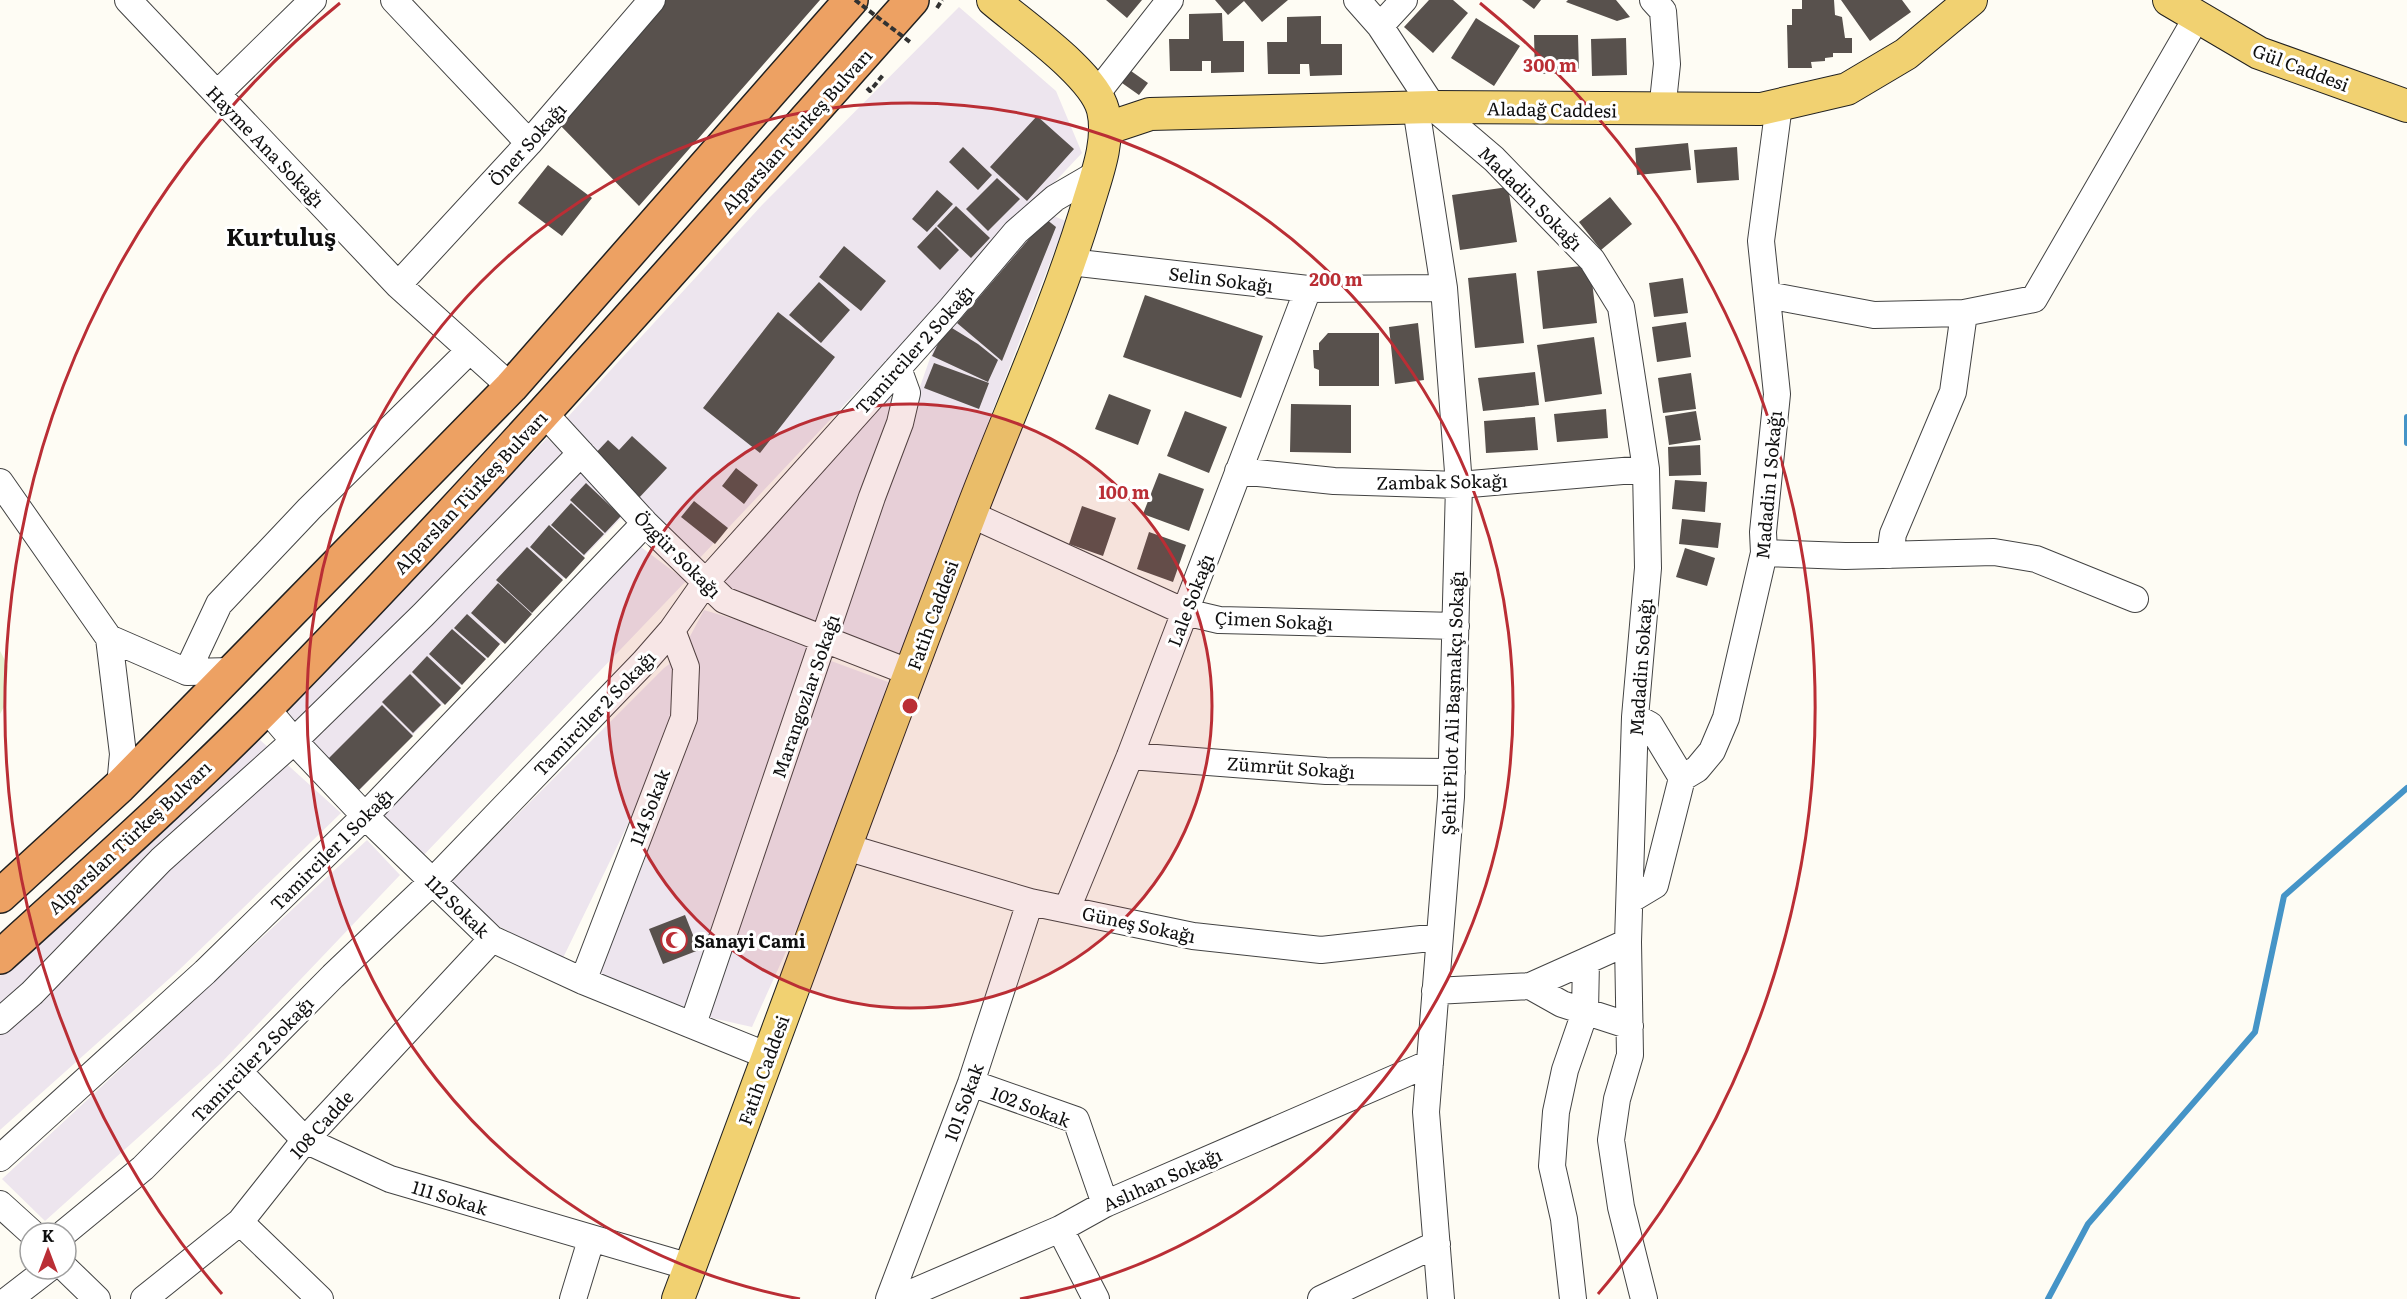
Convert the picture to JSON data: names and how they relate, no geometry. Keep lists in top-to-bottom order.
{
  "streets": {
    "highway": ["Alparslan Türkeş Bulvarı"],
    "main road": ["Gül Caddesi", "Aladağ Caddesi", "Fatih Caddesi"],
    "street": [
      "Öner Sokağı",
      "Hayme Ana Sokağı",
      "Madadin Sokağı",
      "Selin Sokağı",
      "Tamirciler 2 Sokağı",
      "Zambak Sokağı",
      "Madadin 1 Sokağı",
      "Özgür Sokağı",
      "Lale Sokağı",
      "Çimen Sokağı",
      "Marangozlar Sokağı",
      "Şehit Pilot Ali Başmakçı Sokağı",
      "Zümrüt Sokağı",
      "114 Sokak",
      "Tamirciler 1 Sokağı",
      "112 Sokak",
      "Güneş Sokağı",
      "101 Sokak",
      "102 Sokak",
      "108 Cadde",
      "Aslıhan Sokağı",
      "111 Sokak"
    ]
  },
  "crossings": [
    ["Aladağ Caddesi", "Madadin Sokağı"],
    ["Aladağ Caddesi", "Madadin 1 Sokağı"],
    ["Aladağ Caddesi", "Fatih Caddesi"],
    ["Aladağ Caddesi", "Şehit Pilot Ali Başmakçı Sokağı"],
    ["Alparslan Türkeş Bulvarı", "Özgür Sokağı"],
    ["Alparslan Türkeş Bulvarı", "112 Sokak"],
    ["Öner Sokağı", "Hayme Ana Sokağı"],
    ["Madadin Sokağı", "Zambak Sokağı"],
    ["Madadin Sokağı", "Şehit Pilot Ali Başmakçı Sokağı"],
    ["Selin Sokağı", "Lale Sokağı"],
    ["Selin Sokağı", "Fatih Caddesi"],
    ["Selin Sokağı", "Şehit Pilot Ali Başmakçı Sokağı"],
    ["Tamirciler 2 Sokağı", "Özgür Sokağı"],
    ["Tamirciler 2 Sokağı", "Fatih Caddesi"],
    ["Tamirciler 2 Sokağı", "Marangozlar Sokağı"],
    ["Tamirciler 2 Sokağı", "114 Sokak"],
    ["Tamirciler 2 Sokağı", "112 Sokak"],
    ["Tamirciler 2 Sokağı", "111 Sokak"],
    ["Zambak Sokağı", "Lale Sokağı"],
    ["Zambak Sokağı", "Şehit Pilot Ali Başmakçı Sokağı"],
    ["Özgür Sokağı", "Fatih Caddesi"],
    ["Özgür Sokağı", "Marangozlar Sokağı"],
    ["Özgür Sokağı", "Tamirciler 1 Sokağı"],
    ["Lale Sokağı", "Çimen Sokağı"],
    ["Lale Sokağı", "Zümrüt Sokağı"],
    ["Lale Sokağı", "Güneş Sokağı"],
    ["Fatih Caddesi", "Çimen Sokağı"],
    ["Fatih Caddesi", "112 Sokak"],
    ["Fatih Caddesi", "Güneş Sokağı"],
    ["Fatih Caddesi", "111 Sokak"],
    ["Çimen Sokağı", "Şehit Pilot Ali Başmakçı Sokağı"],
    ["Marangozlar Sokağı", "112 Sokak"],
    ["Şehit Pilot Ali Başmakçı Sokağı", "Zümrüt Sokağı"],
    ["Şehit Pilot Ali Başmakçı Sokağı", "Güneş Sokağı"],
    ["Şehit Pilot Ali Başmakçı Sokağı", "Aslıhan Sokağı"],
    ["114 Sokak", "112 Sokak"],
    ["Tamirciler 1 Sokağı", "112 Sokak"],
    ["112 Sokak", "108 Cadde"],
    ["Güneş Sokağı", "101 Sokak"],
    ["101 Sokak", "102 Sokak"],
    ["102 Sokak", "Aslıhan Sokağı"],
    ["108 Cadde", "111 Sokak"]
  ],
  "districts": ["Kurtuluş"],
  "places": {
    "mosque": ["Sanayi Cami"]
  },
  "north": "top",
  "rings": ["300 m", "200 m", "100 m"]
}
